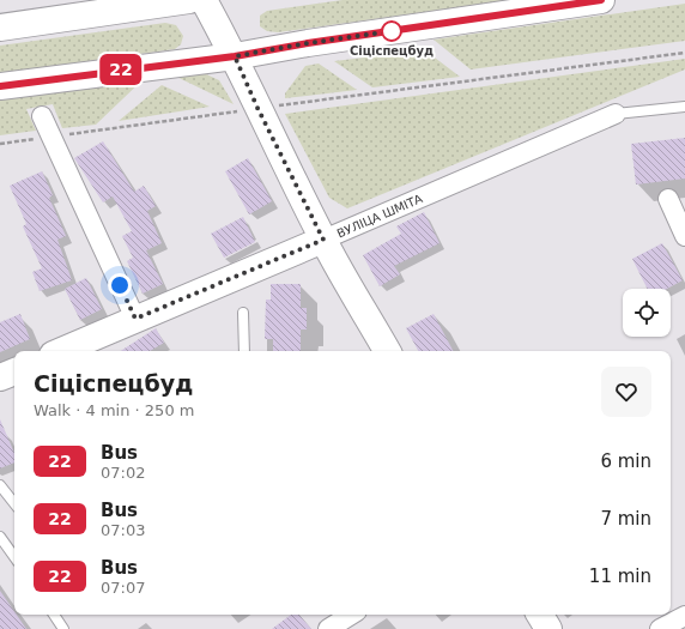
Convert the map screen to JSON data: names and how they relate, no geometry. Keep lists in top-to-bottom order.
{
  "streets": {
    "main road": ["ВУЛІЦА ШМІТА"]
  },
  "places": ["Сіціспецбуд"],
  "lines": ["bus line 22"],
  "page": {
    "on_map": "22",
    "heading": ["Сіціспецбуд", "Walk · 4 min · 250 m"],
    "list": [
      {
        "mark": "22",
        "name": "Bus",
        "note": "07:02",
        "value": "6 min"
      },
      {
        "mark": "22",
        "name": "Bus",
        "note": "07:03",
        "value": "7 min"
      },
      {
        "mark": "22",
        "name": "Bus",
        "note": "07:07",
        "value": "11 min"
      }
    ]
  }
}
